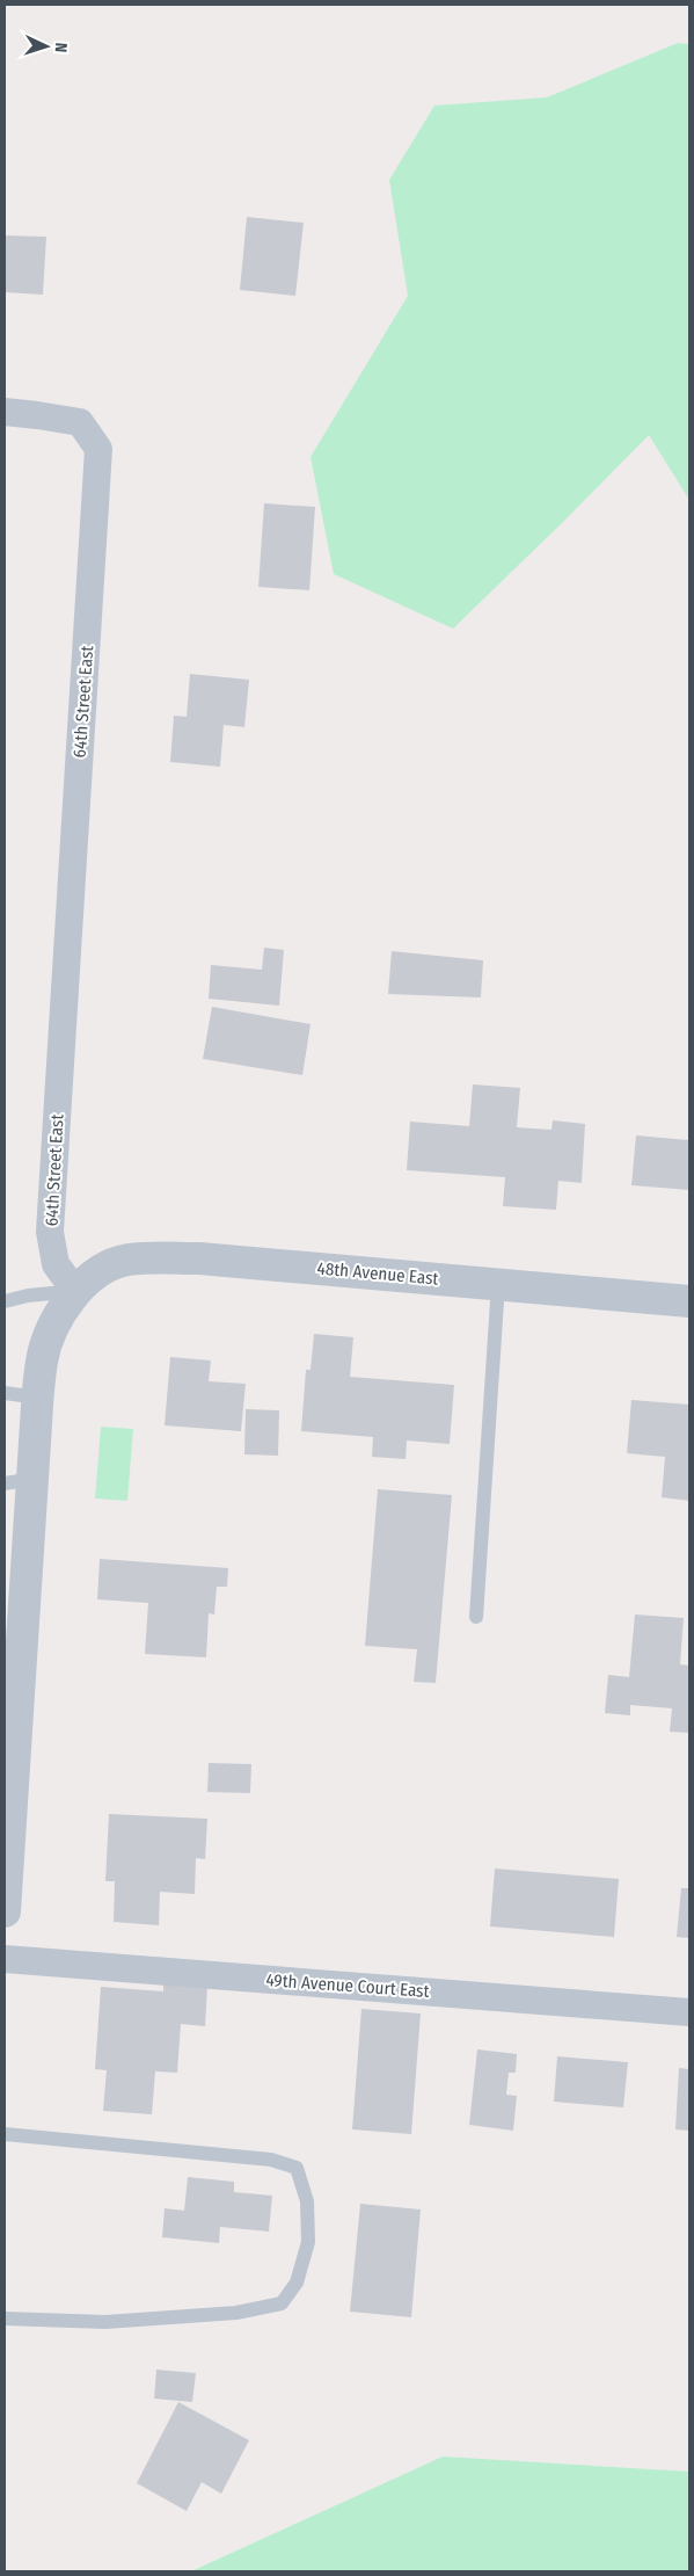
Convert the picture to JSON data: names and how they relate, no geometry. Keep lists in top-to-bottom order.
{
  "streets": {
    "street": ["64th Street East", "48th Avenue East", "49th Avenue Court East"]
  },
  "crossings": [
    ["64th Street East", "48th Avenue East"]
  ],
  "north": "right"
}
